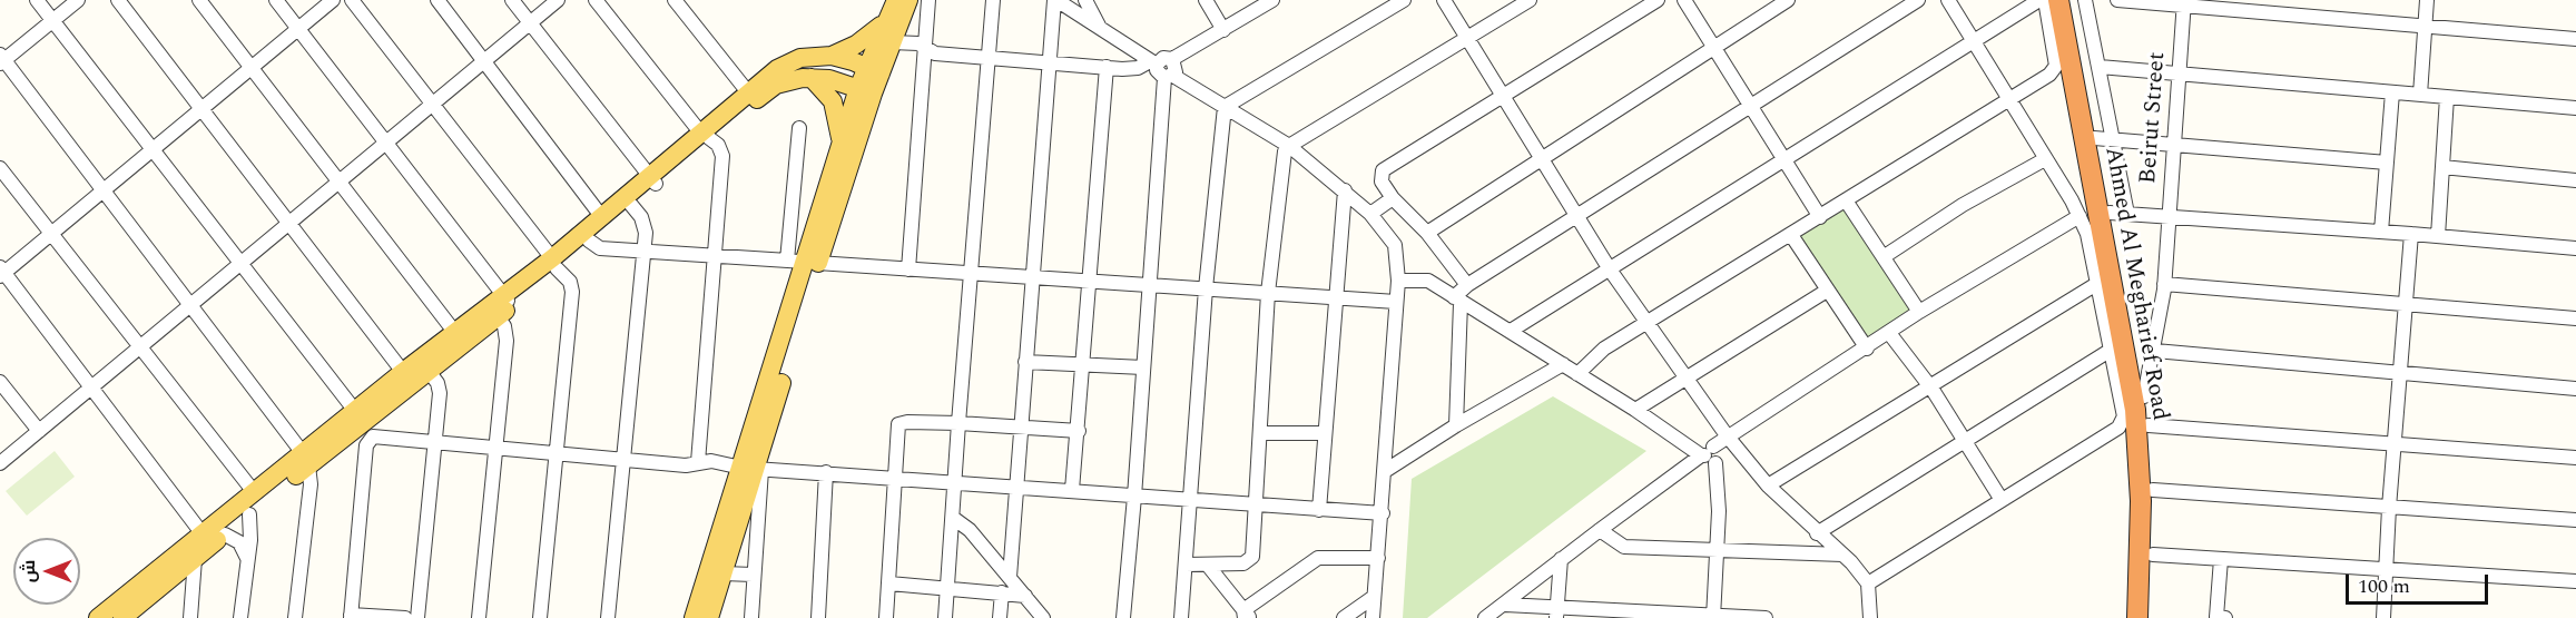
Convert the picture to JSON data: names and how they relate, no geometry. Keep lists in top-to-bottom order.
{
  "streets": {
    "highway": ["Ahmed Al Megharief Road"],
    "street": ["Beirut Street"]
  },
  "crossings": [
    ["Beirut Street", "Ahmed Al Megharief Road"]
  ],
  "scale_bar": "100 m",
  "north": "left"
}
